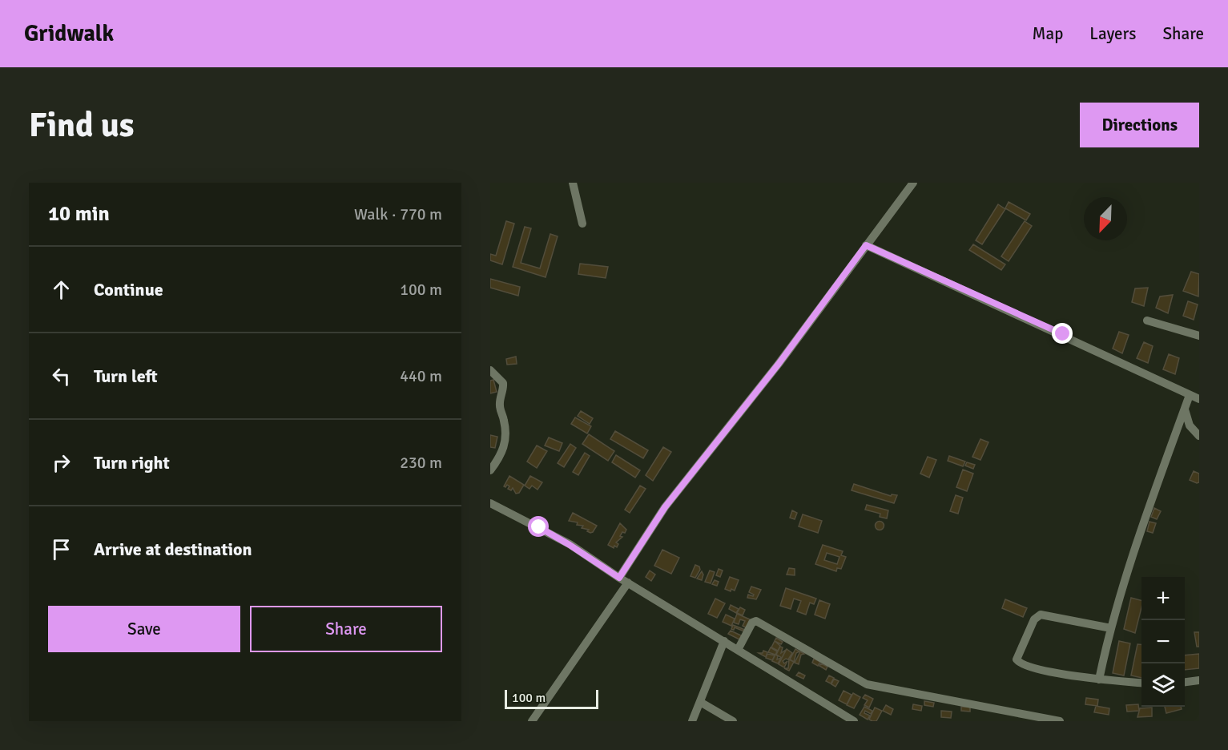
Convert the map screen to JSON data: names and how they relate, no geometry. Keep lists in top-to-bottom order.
{
  "scale_bar": "100 m",
  "north": "bottom left",
  "page": {
    "header": "Gridwalk",
    "nav": ["Map", "Layers", "Share"],
    "buttons": [
      "Directions",
      ["Save", "Share"]
    ],
    "title": "Find us",
    "heading": ["10 min", "Walk · 770 m"],
    "list": [
      ["Continue", "100 m"],
      ["Turn left", "440 m"],
      ["Turn right", "230 m"],
      "Arrive at destination"
    ],
    "map_buttons": ["+", "−"],
    "scale": "100 m"
  }
}
